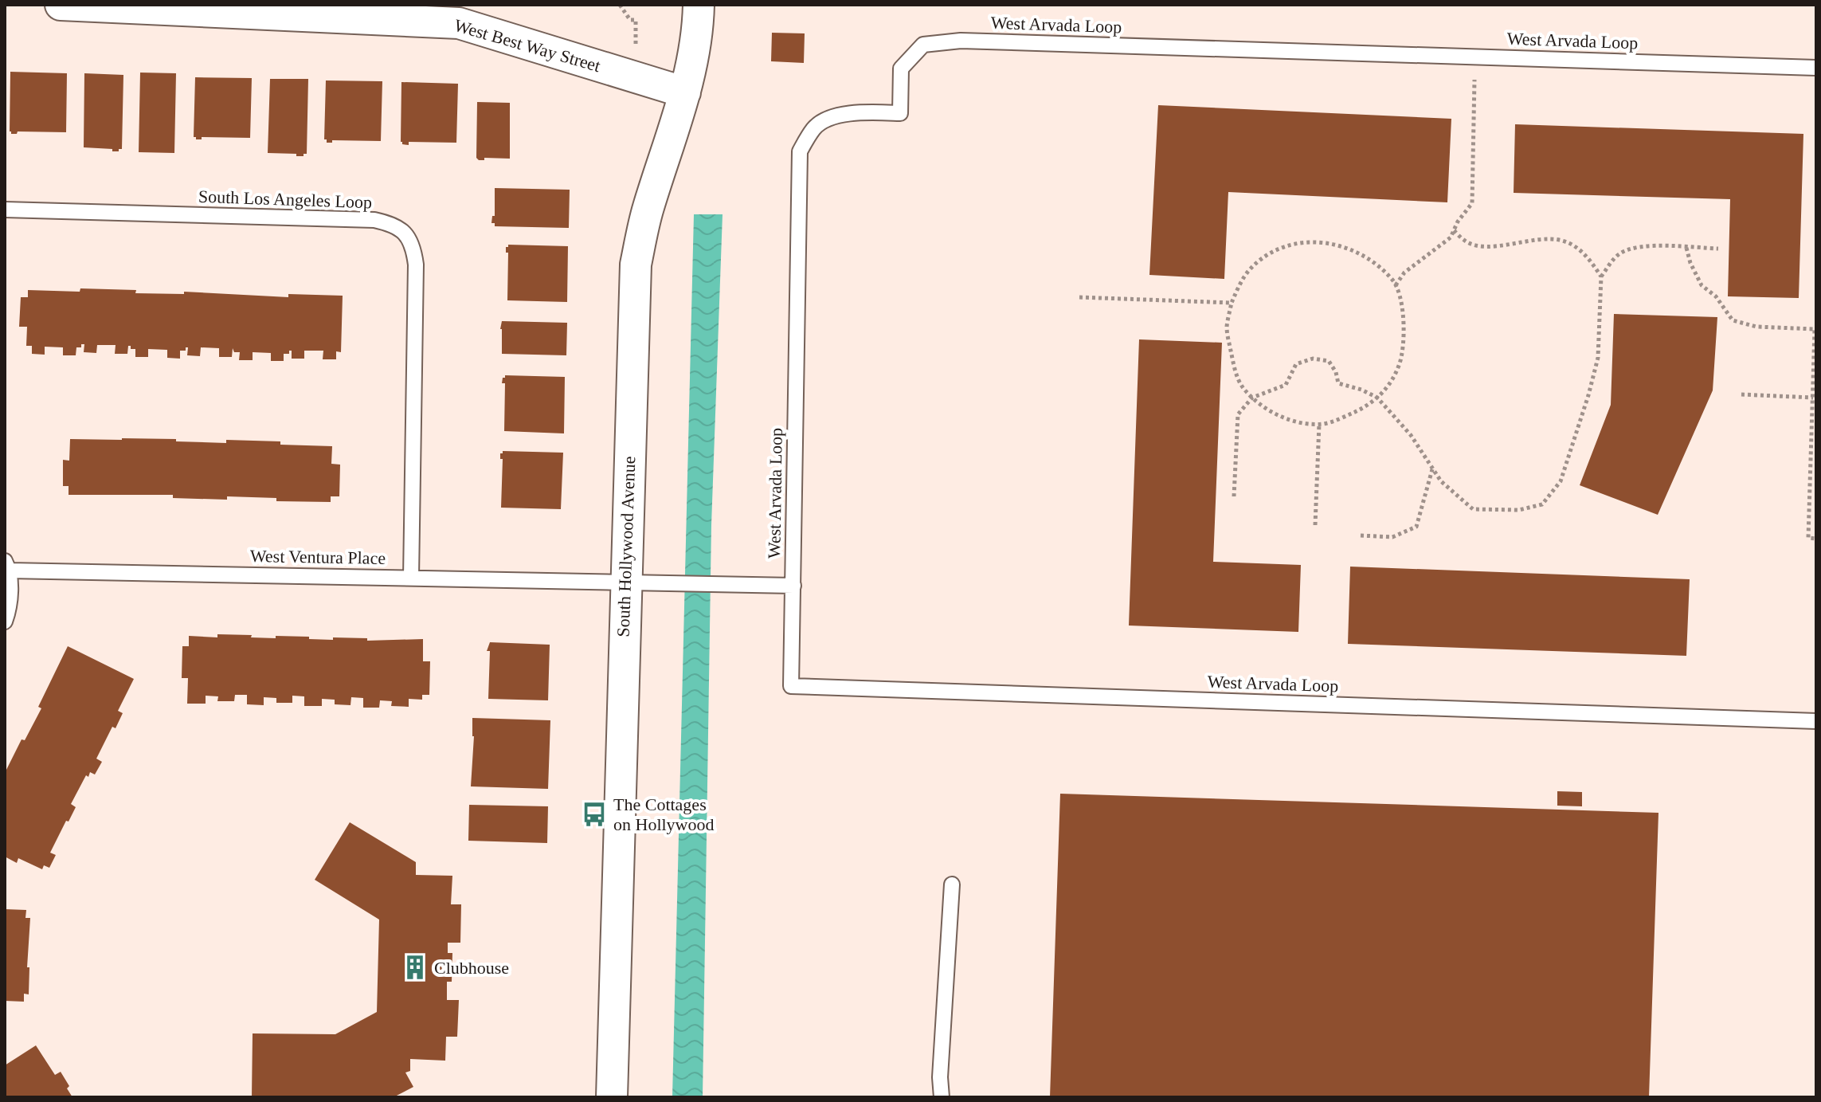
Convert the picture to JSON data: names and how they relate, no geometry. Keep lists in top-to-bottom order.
{
  "streets": {
    "street": ["West Best Way Street", "South Hollywood Avenue"],
    "lane": ["West Arvada Loop", "South Los Angeles Loop", "West Ventura Place"]
  },
  "crossings": [
    ["West Arvada Loop", "South Hollywood Avenue"],
    ["West Arvada Loop", "West Ventura Place"],
    ["West Best Way Street", "South Hollywood Avenue"],
    ["South Los Angeles Loop", "West Ventura Place"],
    ["South Hollywood Avenue", "West Ventura Place"]
  ],
  "places": {
    "bus stop": ["The Cottages on Hollywood"],
    "building": ["Clubhouse"]
  }
}
